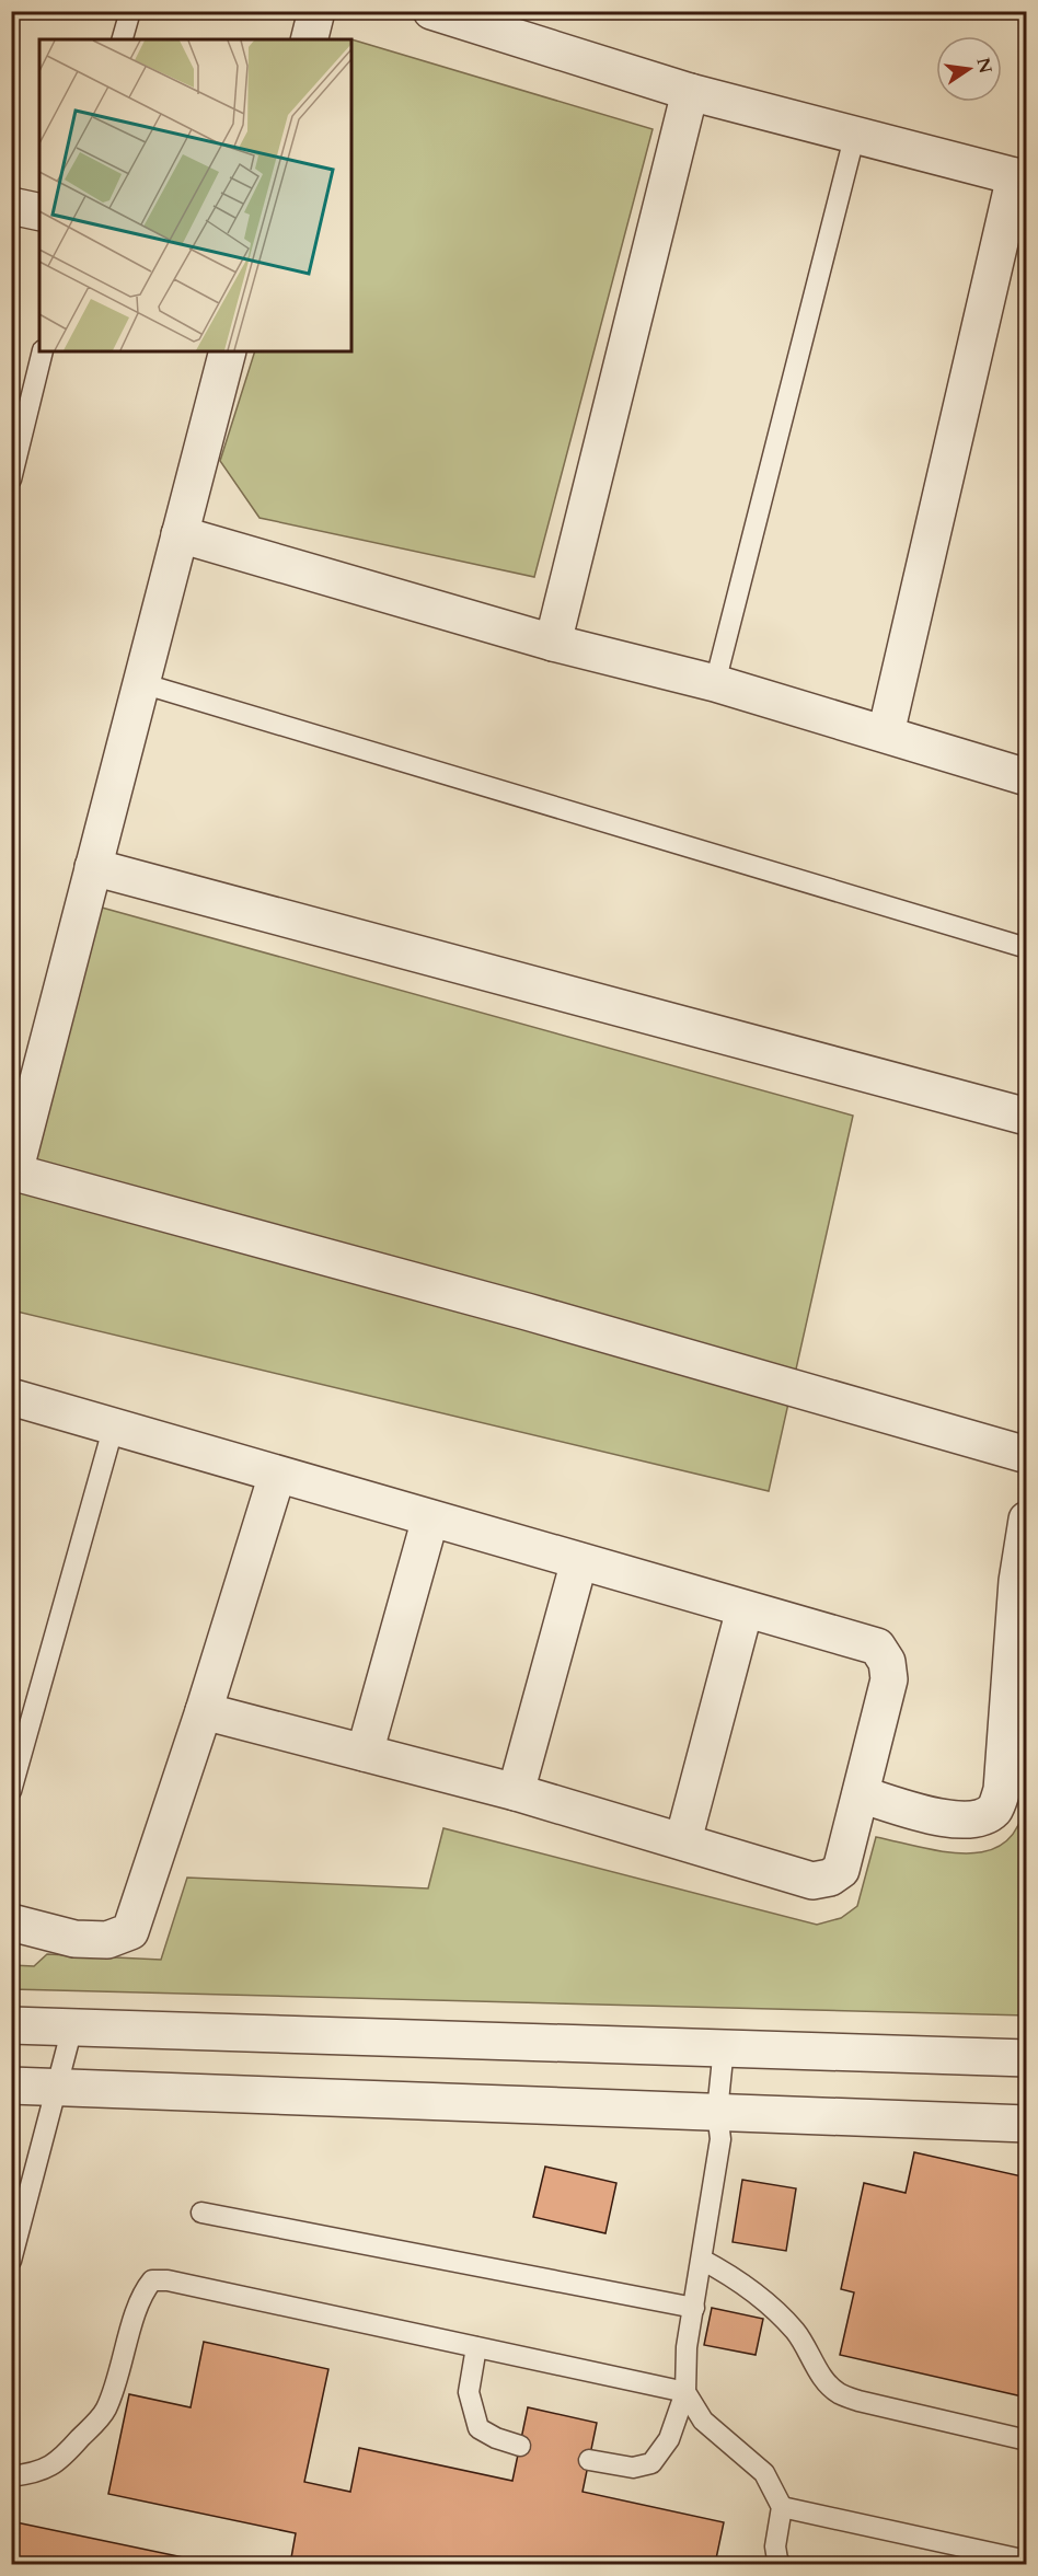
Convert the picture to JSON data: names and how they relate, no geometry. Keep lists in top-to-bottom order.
{
  "north": "right"
}
